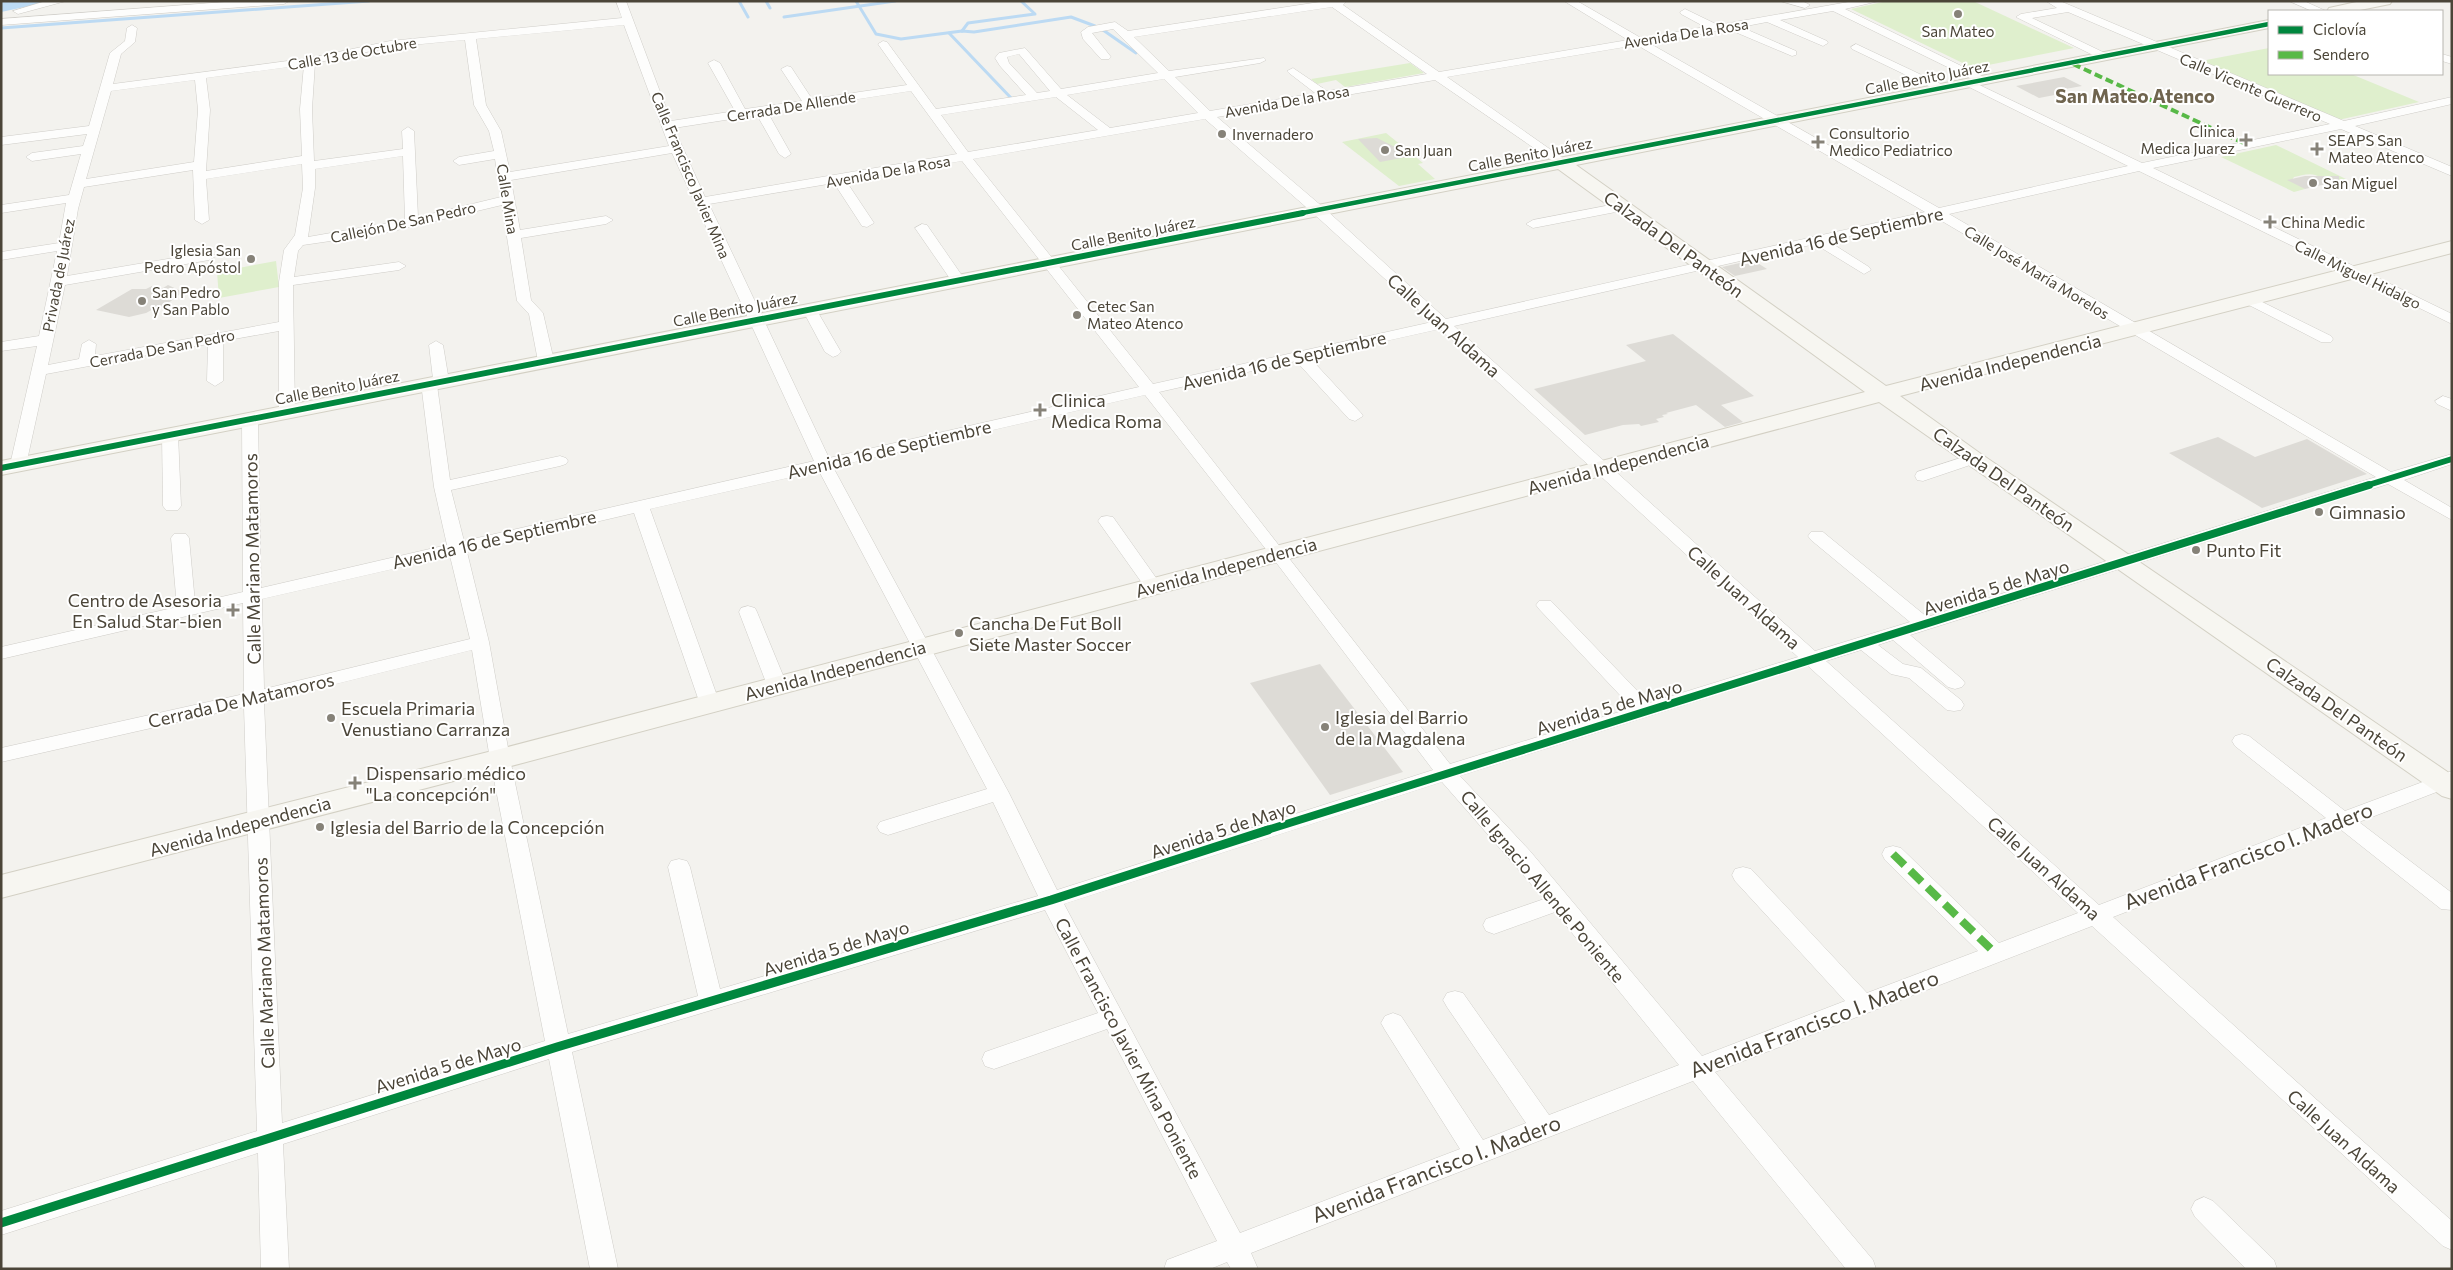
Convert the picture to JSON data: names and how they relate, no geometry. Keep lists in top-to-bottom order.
{
  "streets": {
    "main road": ["Calle Benito Juárez", "Calzada Del Panteón", "Avenida Independencia"],
    "street": [
      "Avenida De la Rosa",
      "Calle 13 de Octubre",
      "Calle Vicente Guerrero",
      "Cerrada De Allende",
      "Calle Francisco Javier Mina",
      "Calle Mina",
      "Callejón De San Pedro",
      "Avenida 16 de Septiembre",
      "Calle José María Morelos",
      "Calle Miguel Hidalgo",
      "Privada de Juárez",
      "Calle Juan Aldama",
      "Cerrada De San Pedro",
      "Calle Mariano Matamoros",
      "Avenida 5 de Mayo",
      "Cerrada De Matamoros",
      "Avenida Francisco I. Madero",
      "Calle Ignacio Allende Poniente",
      "Calle Francisco Javier Mina Poniente"
    ]
  },
  "crossings": [
    ["Avenida De la Rosa", "Calle Francisco Javier Mina"],
    ["Avenida De la Rosa", "Calle José María Morelos"],
    ["Avenida De la Rosa", "Calle Miguel Hidalgo"],
    ["Avenida De la Rosa", "Calle Juan Aldama"],
    ["Avenida De la Rosa", "Calle Ignacio Allende Poniente"],
    ["Calle 13 de Octubre", "Calle Francisco Javier Mina"],
    ["Calle 13 de Octubre", "Calle Mina"],
    ["Calle 13 de Octubre", "Privada de Juárez"],
    ["Calle Benito Juárez", "Calle Vicente Guerrero"],
    ["Calle Benito Juárez", "Calle Francisco Javier Mina"],
    ["Calle Benito Juárez", "Calle Mina"],
    ["Calle Benito Juárez", "Calzada Del Panteón"],
    ["Calle Benito Juárez", "Calle José María Morelos"],
    ["Calle Benito Juárez", "Calle Miguel Hidalgo"],
    ["Calle Benito Juárez", "Privada de Juárez"],
    ["Calle Benito Juárez", "Calle Juan Aldama"],
    ["Calle Benito Juárez", "Calle Mariano Matamoros"],
    ["Calle Benito Juárez", "Calle Ignacio Allende Poniente"],
    ["Calle Benito Juárez", "Calle Francisco Javier Mina Poniente"],
    ["Calle Vicente Guerrero", "Avenida 16 de Septiembre"],
    ["Cerrada De Allende", "Calle Francisco Javier Mina"],
    ["Cerrada De Allende", "Calle Ignacio Allende Poniente"],
    ["Calle Francisco Javier Mina", "Calle Francisco Javier Mina Poniente"],
    ["Calle Mina", "Callejón De San Pedro"],
    ["Avenida 16 de Septiembre", "Calzada Del Panteón"],
    ["Avenida 16 de Septiembre", "Calle José María Morelos"],
    ["Avenida 16 de Septiembre", "Calle Miguel Hidalgo"],
    ["Avenida 16 de Septiembre", "Calle Juan Aldama"],
    ["Avenida 16 de Septiembre", "Calle Mariano Matamoros"],
    ["Avenida 16 de Septiembre", "Calle Ignacio Allende Poniente"],
    ["Avenida 16 de Septiembre", "Calle Francisco Javier Mina Poniente"],
    ["Calzada Del Panteón", "Avenida Independencia"],
    ["Calzada Del Panteón", "Avenida 5 de Mayo"],
    ["Calzada Del Panteón", "Avenida Francisco I. Madero"],
    ["Calle José María Morelos", "Avenida Independencia"],
    ["Calle José María Morelos", "Avenida 5 de Mayo"],
    ["Calle Miguel Hidalgo", "Avenida Independencia"],
    ["Privada de Juárez", "Cerrada De San Pedro"],
    ["Calle Juan Aldama", "Avenida Independencia"],
    ["Calle Juan Aldama", "Avenida 5 de Mayo"],
    ["Calle Juan Aldama", "Avenida Francisco I. Madero"],
    ["Avenida Independencia", "Calle Mariano Matamoros"],
    ["Avenida Independencia", "Calle Ignacio Allende Poniente"],
    ["Avenida Independencia", "Calle Francisco Javier Mina Poniente"],
    ["Calle Mariano Matamoros", "Avenida 5 de Mayo"],
    ["Calle Mariano Matamoros", "Cerrada De Matamoros"],
    ["Avenida 5 de Mayo", "Calle Ignacio Allende Poniente"],
    ["Avenida 5 de Mayo", "Calle Francisco Javier Mina Poniente"],
    ["Avenida Francisco I. Madero", "Calle Ignacio Allende Poniente"],
    ["Avenida Francisco I. Madero", "Calle Francisco Javier Mina Poniente"]
  ],
  "districts": ["San Mateo Atenco"],
  "places": {
    "other": [
      "San Mateo",
      "Invernadero",
      "San Juan",
      "San Miguel",
      "Iglesia San Pedro Apóstol",
      "San Pedro y San Pablo",
      "Cetec San Mateo Atenco",
      "Gimnasio",
      "Punto Fit",
      "Cancha De Fut Boll Siete Master Soccer",
      "Escuela Primaria Venustiano Carranza",
      "Iglesia del Barrio de la Magdalena",
      "Iglesia del Barrio de la Concepción"
    ],
    "health": [
      "Clinica Medica Juarez",
      "Consultorio Medico Pediatrico",
      "SEAPS San Mateo Atenco",
      "China Medic",
      "Clinica Medica Roma",
      "Centro de Asesoria En Salud Star-bien",
      "Dispensario médico \"La concepción\""
    ]
  },
  "legend": ["Ciclovía", "Sendero"]
}
